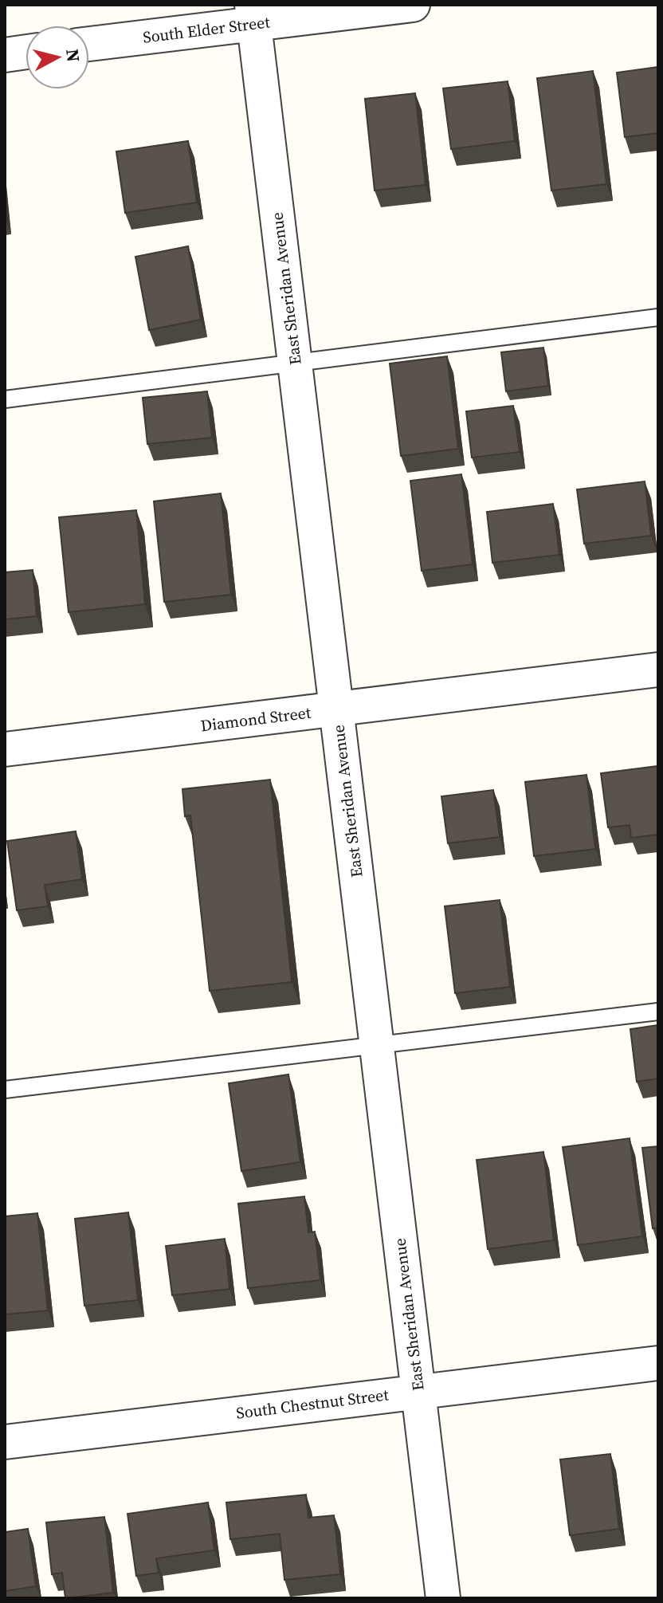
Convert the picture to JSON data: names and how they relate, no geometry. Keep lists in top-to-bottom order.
{
  "streets": {
    "street": [
      "South Elder Street",
      "East Sheridan Avenue",
      "Diamond Street",
      "South Chestnut Street"
    ]
  },
  "crossings": [
    ["South Elder Street", "East Sheridan Avenue"],
    ["East Sheridan Avenue", "Diamond Street"],
    ["East Sheridan Avenue", "South Chestnut Street"]
  ],
  "north": "right"
}
